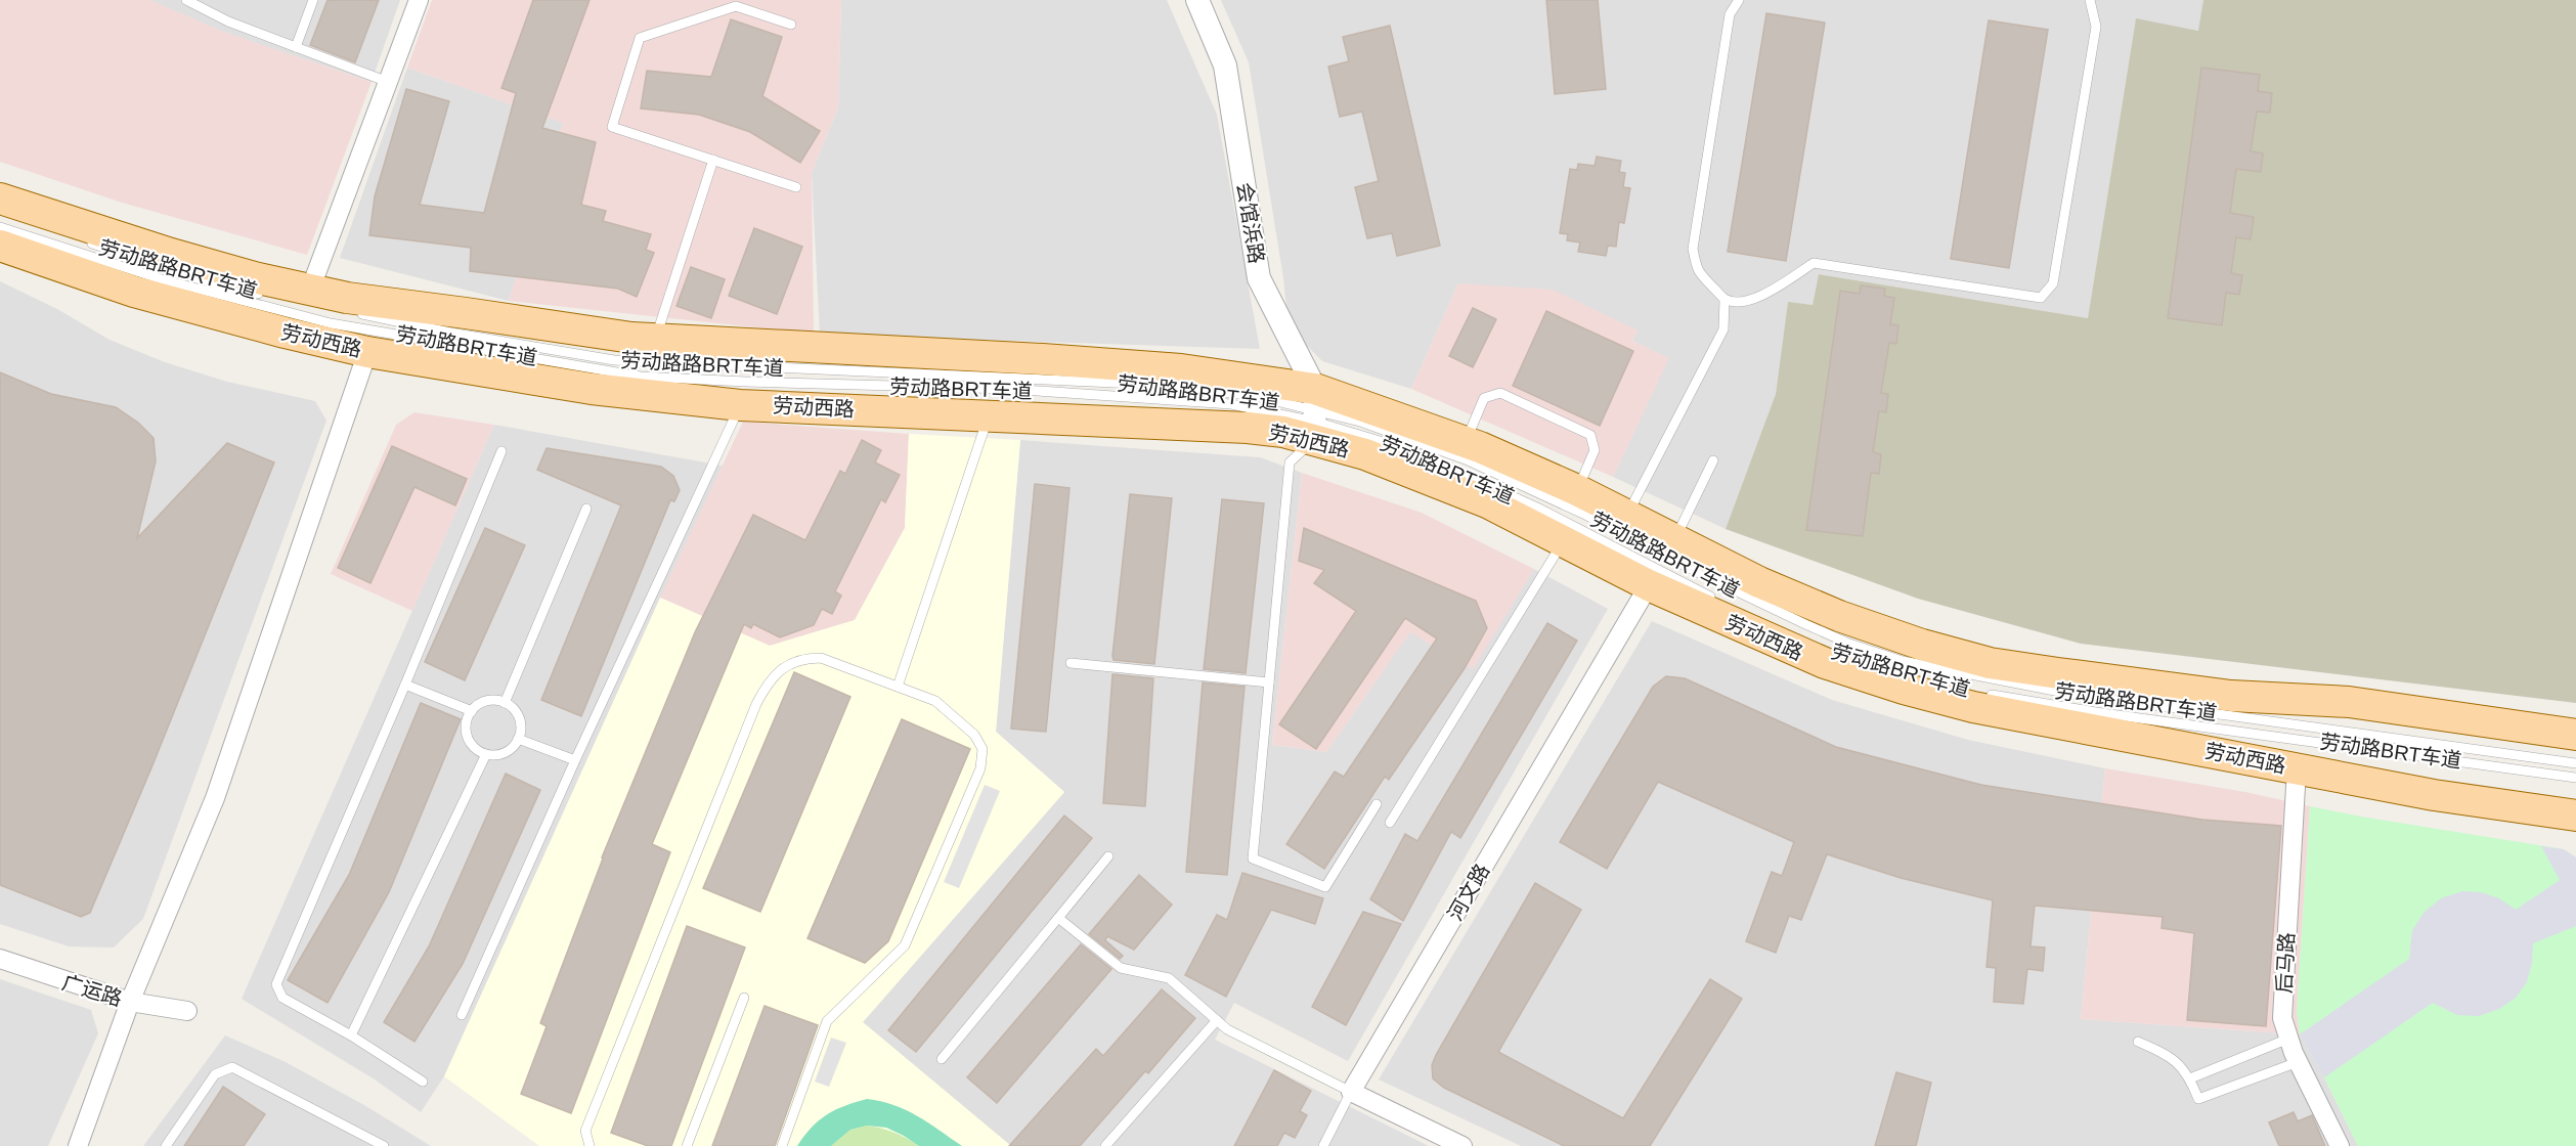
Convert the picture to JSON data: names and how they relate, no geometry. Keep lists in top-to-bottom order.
{
  "streets": {
    "main road": ["劳动西路"],
    "street": [
      "会馆浜路",
      "河文路",
      "后马路",
      "广运路"
    ],
    "lane": ["劳动路路BRT车道", "劳动路BRT车道"]
  },
  "crossings": [
    ["会馆浜路", "劳动路路BRT车道"],
    ["会馆浜路", "劳动西路"],
    ["会馆浜路", "劳动路BRT车道"],
    ["劳动路路BRT车道", "劳动西路"],
    ["劳动路路BRT车道", "劳动路BRT车道"],
    ["劳动西路", "劳动路BRT车道"],
    ["劳动西路", "河文路"],
    ["劳动西路", "后马路"]
  ]
}
